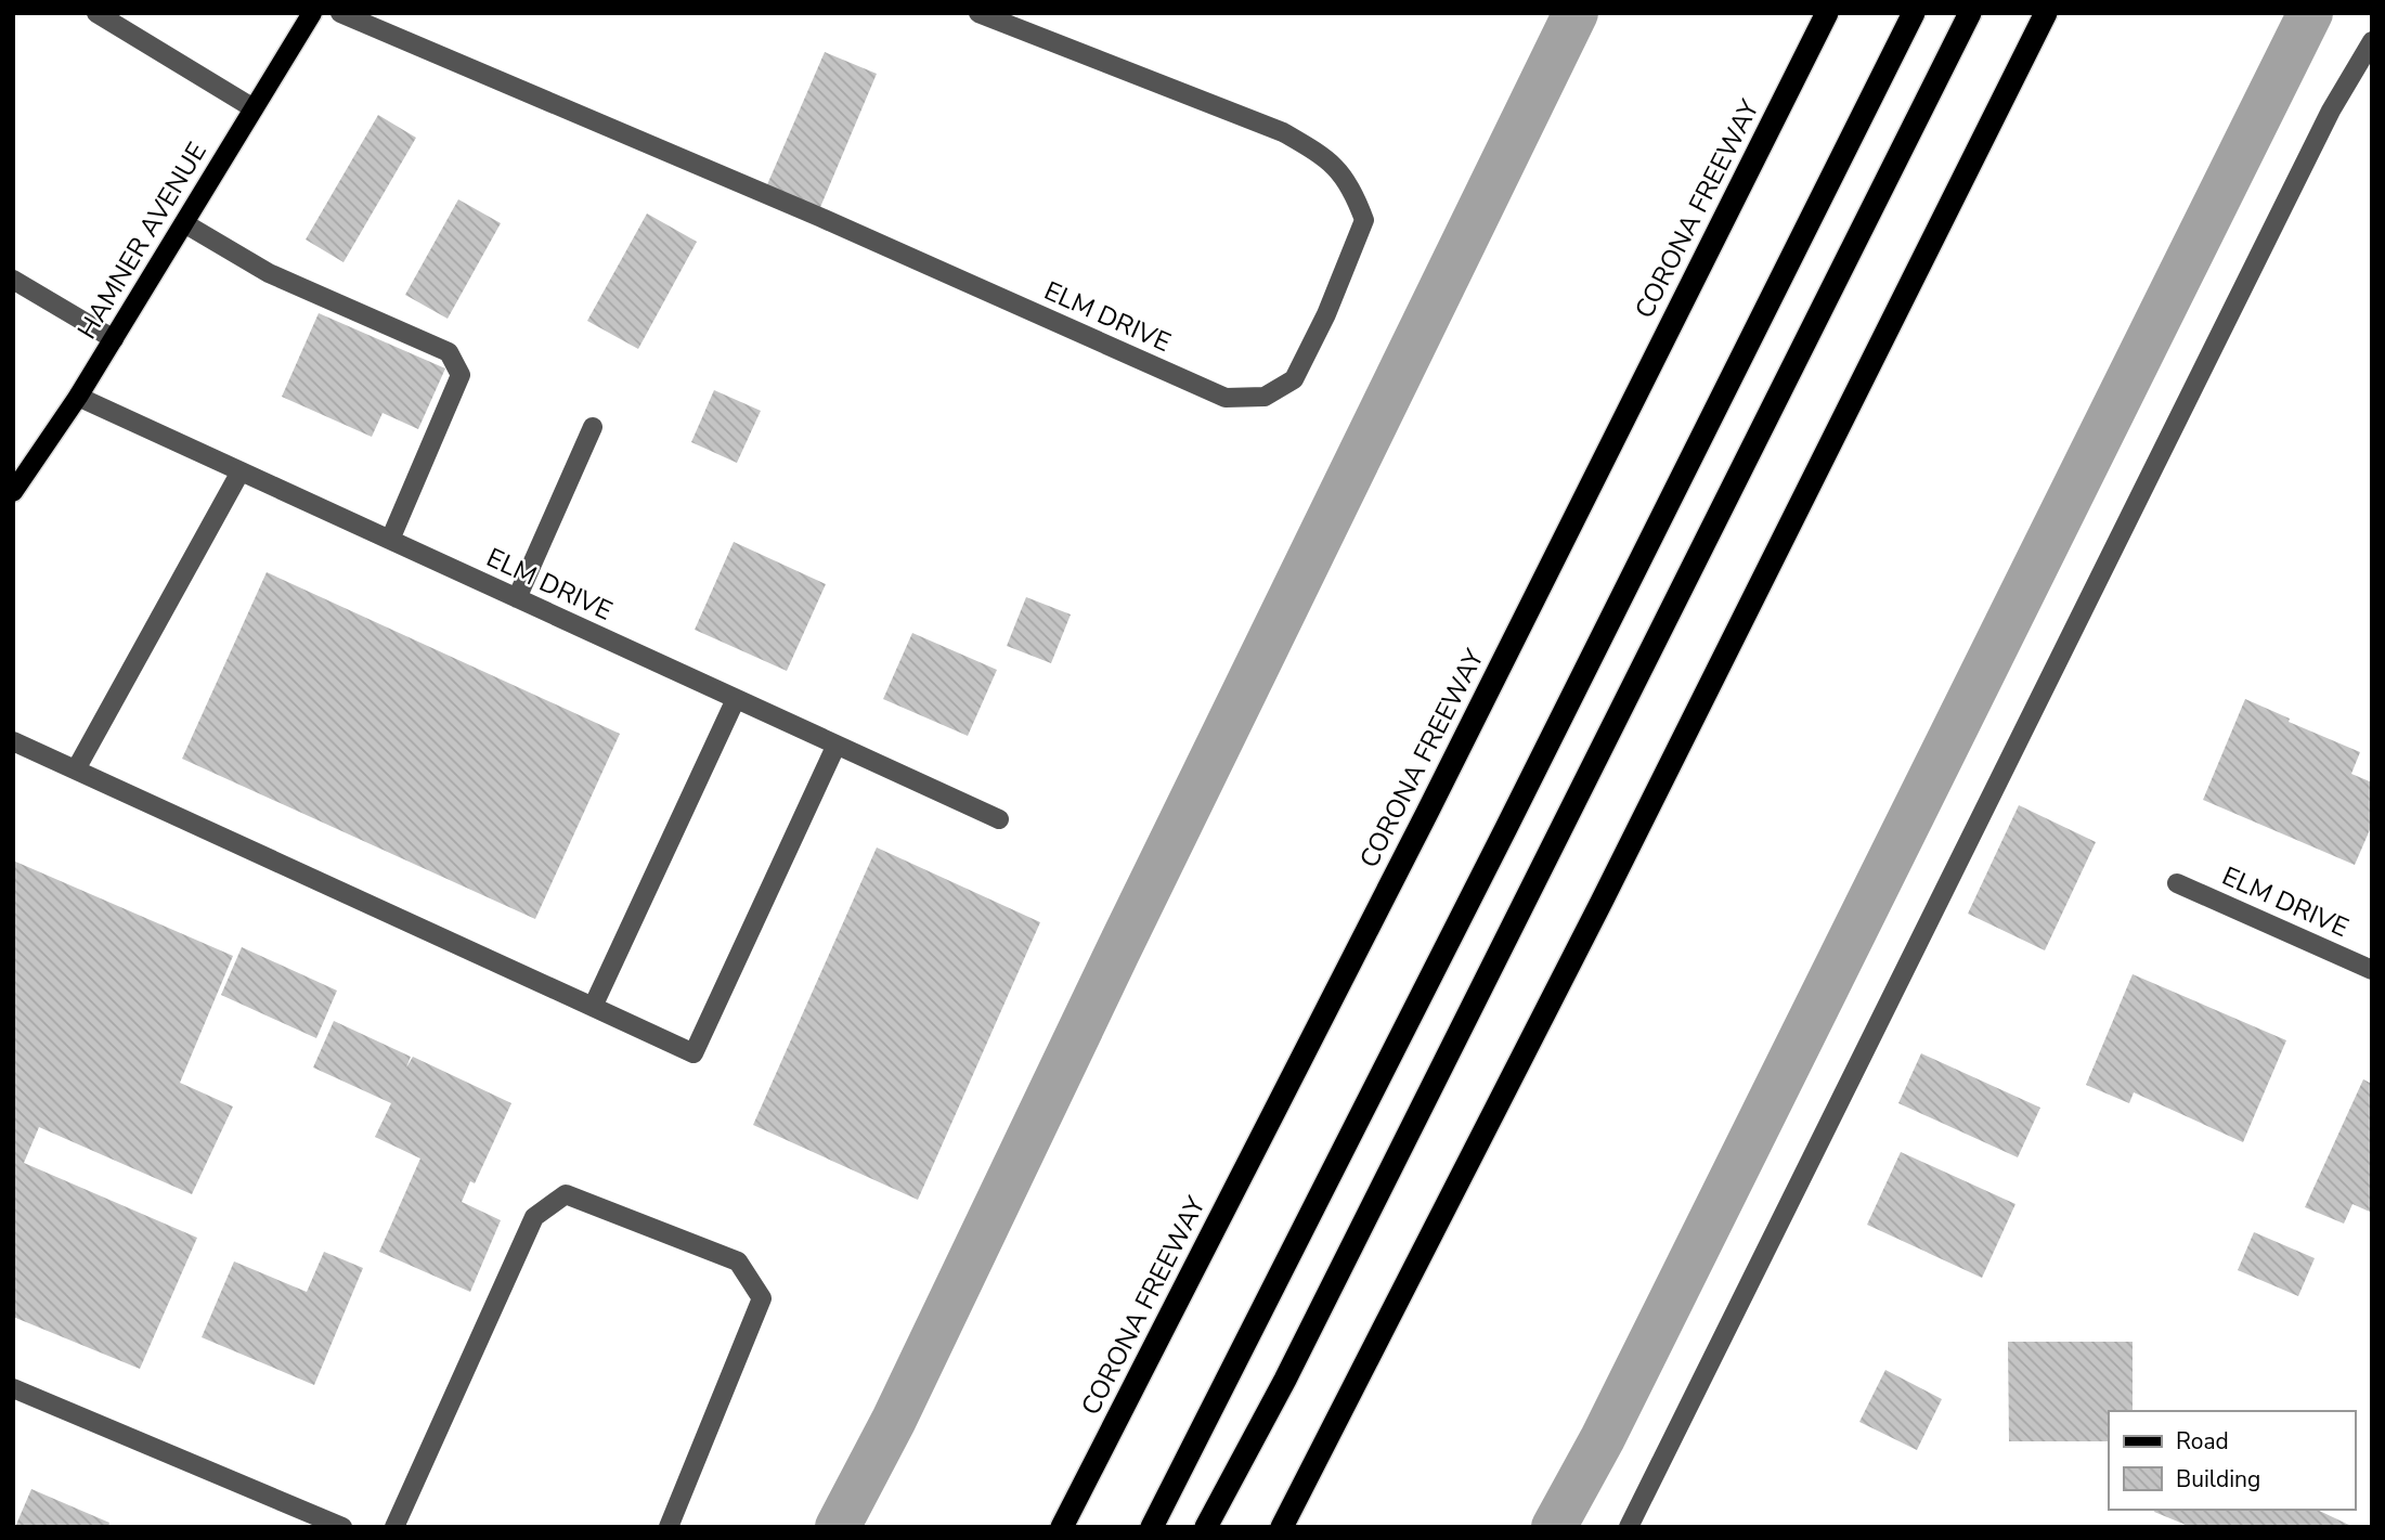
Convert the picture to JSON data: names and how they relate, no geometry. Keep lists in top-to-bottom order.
{
  "streets": {
    "highway": ["CORONA FREEWAY"],
    "main road": ["HAMNER AVENUE"],
    "street": ["ELM DRIVE"]
  },
  "crossings": [
    ["HAMNER AVENUE", "ELM DRIVE"]
  ],
  "legend": ["Road", "Building"]
}
